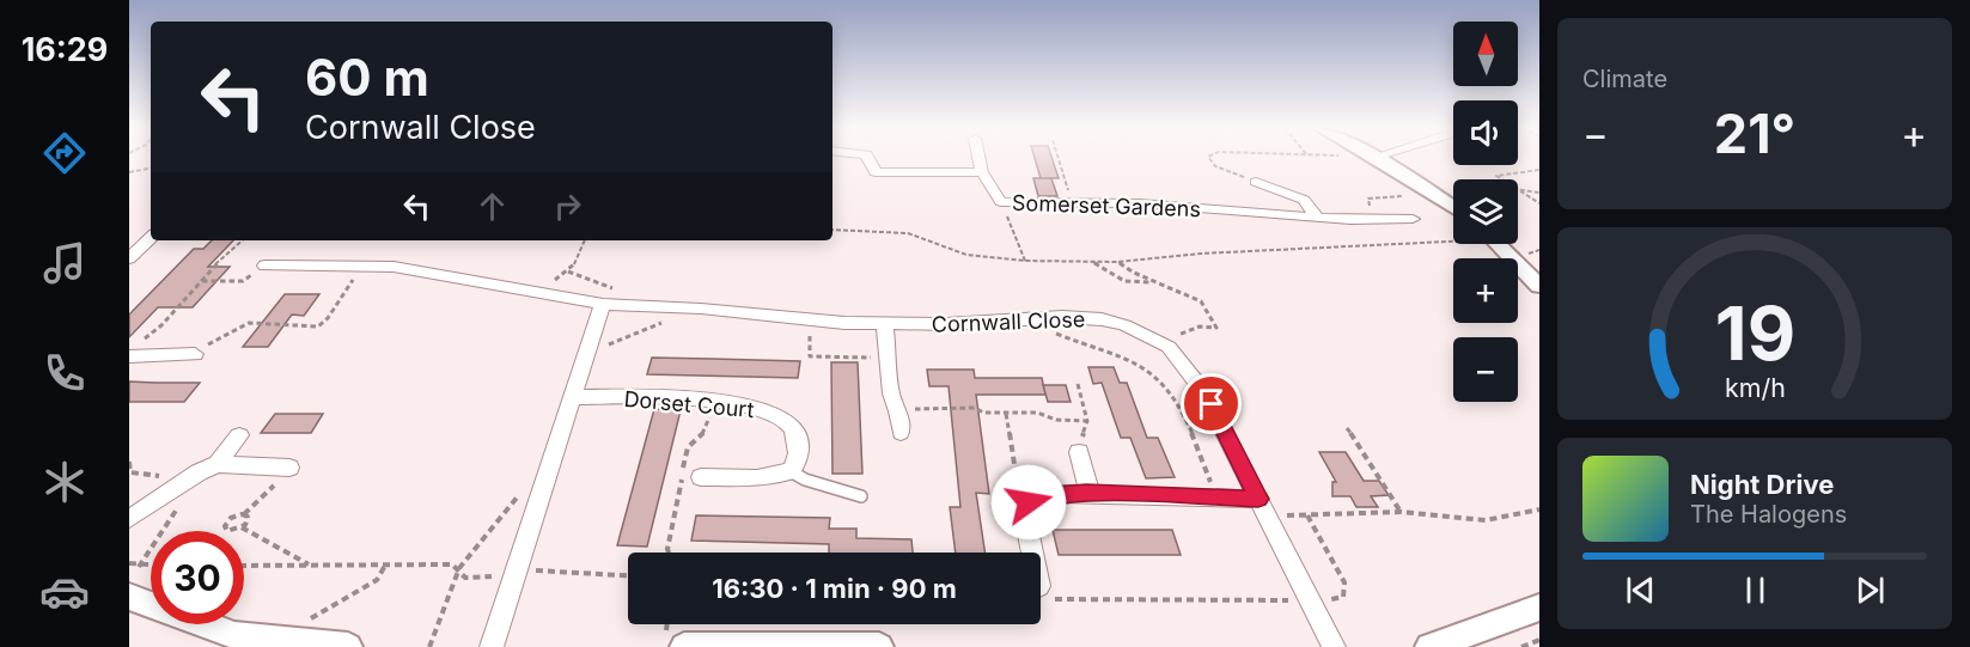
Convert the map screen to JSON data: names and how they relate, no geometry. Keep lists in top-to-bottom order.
{
  "streets": {
    "street": ["Somerset Gardens", "Cornwall Close", "Dorset Court"]
  },
  "north": "top",
  "page": {
    "tabs": "16:29",
    "tile": "Climate",
    "map_buttons": ["+", "−"],
    "turn": ["60 m", "Cornwall Close"],
    "heat": ["−", "21°", "+"],
    "song": ["Night Drive", "The Halogens"],
    "limit": "30",
    "trip": "16:30 · 1 min · 90 m",
    "gauge": ["19", "km/h"]
  }
}
